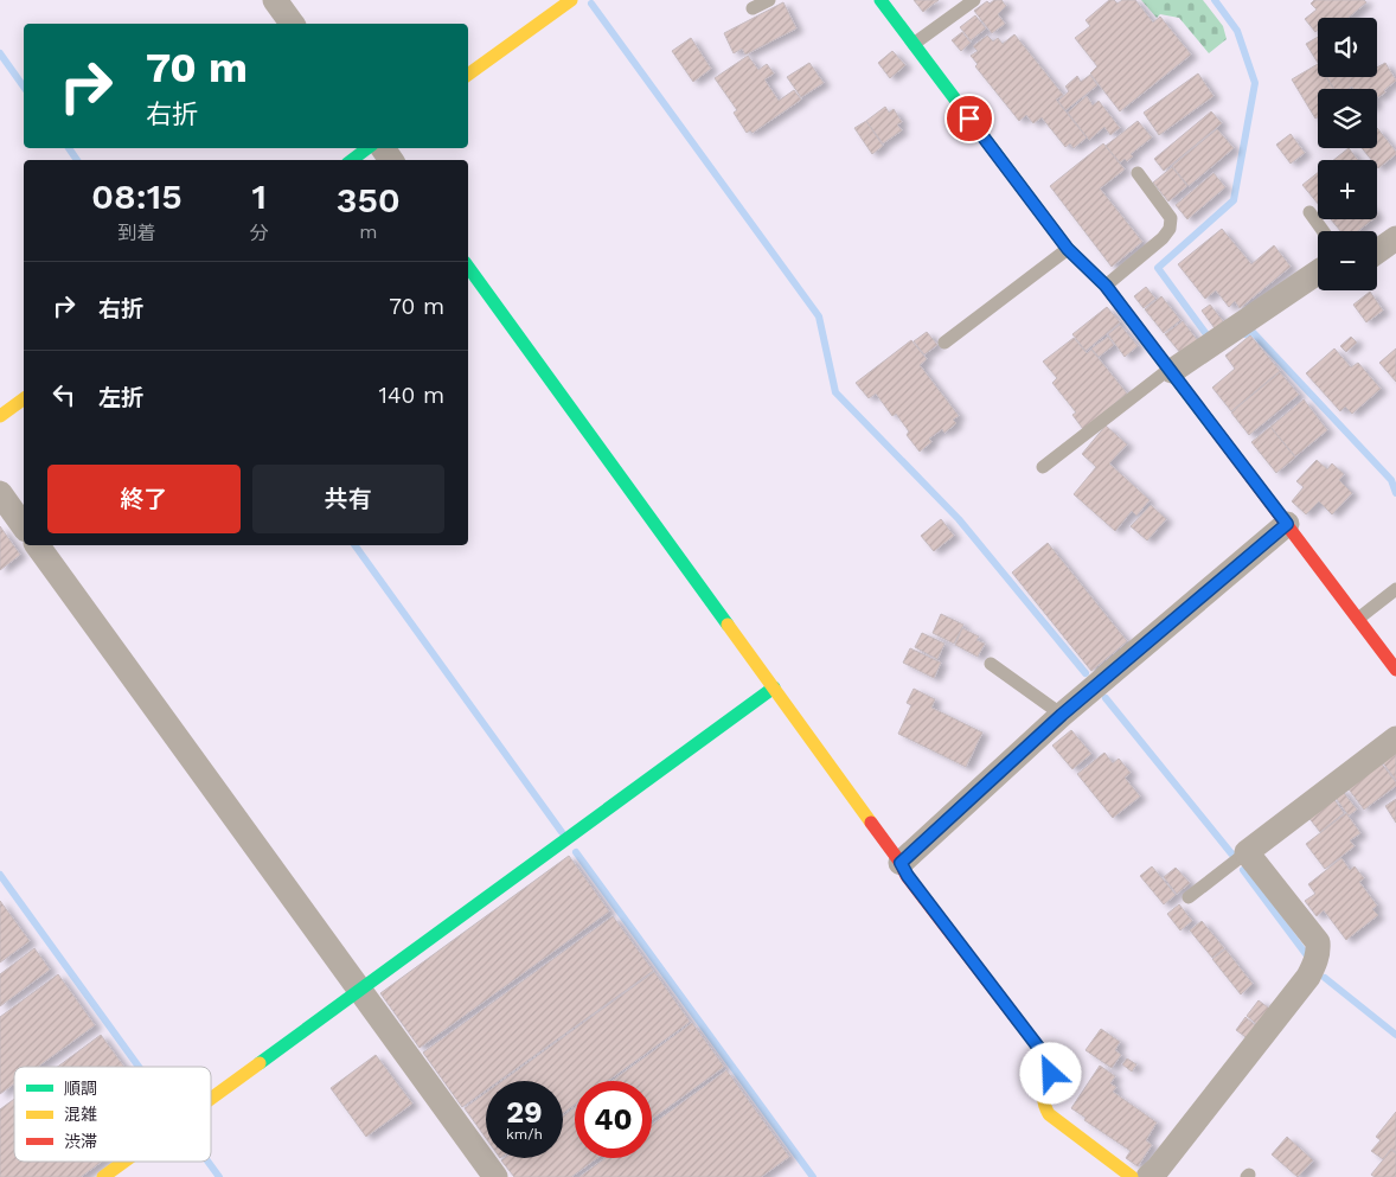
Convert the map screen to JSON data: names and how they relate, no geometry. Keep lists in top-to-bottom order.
{
  "legend": ["順調", "混雑", "渋滞"],
  "page": {
    "map_buttons": ["+", "−"],
    "turn": ["70 m", "右折"],
    "eta": [
      "08:15",
      "到着",
      "1",
      "分",
      "350",
      "m"
    ],
    "list": [
      {
        "name": "右折",
        "value": "70 m"
      },
      {
        "name": "左折",
        "value": "140 m"
      }
    ],
    "buttons": ["終了", "共有"],
    "speed": "29 km/h",
    "limit": "40"
  }
}
